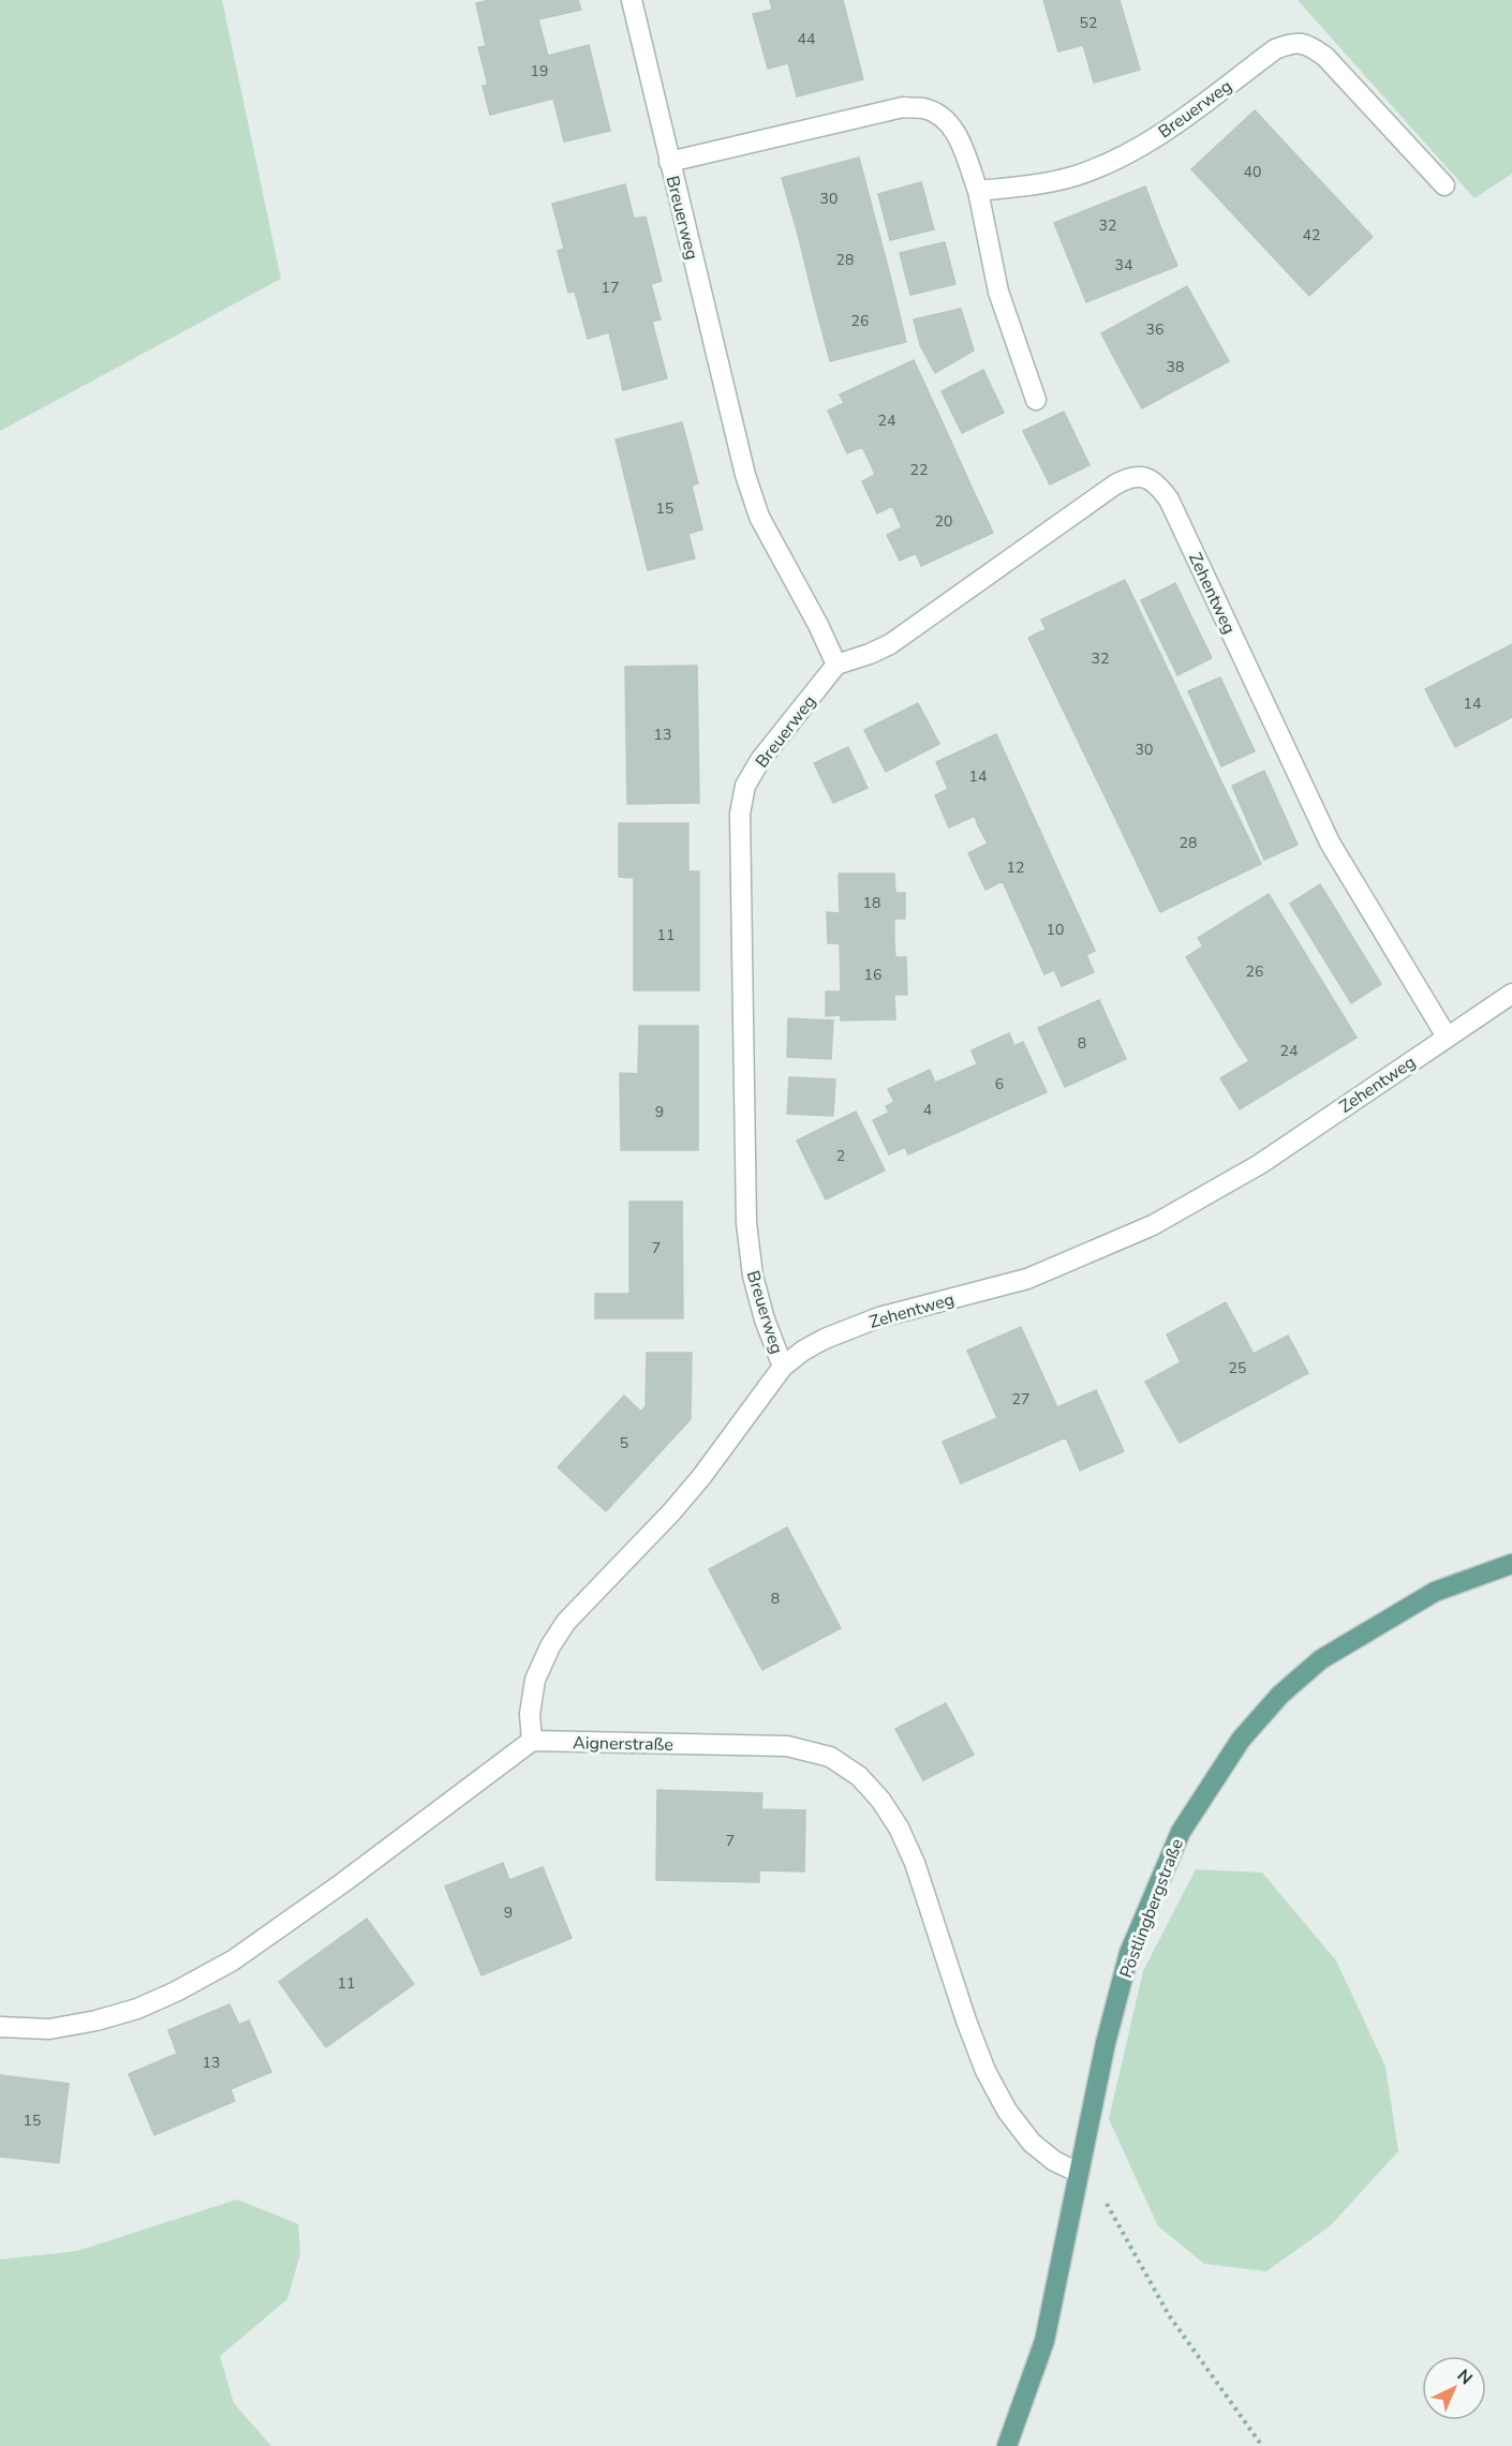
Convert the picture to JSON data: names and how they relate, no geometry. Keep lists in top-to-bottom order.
{
  "streets": {
    "main road": ["Pöstlingbergstraße"],
    "street": ["Breuerweg", "Zehentweg", "Aignerstraße"]
  },
  "crossings": [
    ["Breuerweg", "Zehentweg"],
    ["Zehentweg", "Aignerstraße"],
    ["Aignerstraße", "Pöstlingbergstraße"]
  ],
  "house_numbers": [
    "52",
    "44",
    "19",
    "40",
    "30",
    "32",
    "42",
    "28",
    "34",
    "17",
    "26",
    "36",
    "38",
    "24",
    "22",
    "15",
    "20",
    "32",
    "14",
    "13",
    "30",
    "14",
    "28",
    "12",
    "18",
    "10",
    "11",
    "26",
    "16",
    "8",
    "24",
    "6",
    "4",
    "9",
    "2",
    "7",
    "25",
    "27",
    "5",
    "8",
    "7",
    "9",
    "11",
    "13",
    "15"
  ],
  "north": "top right"
}
